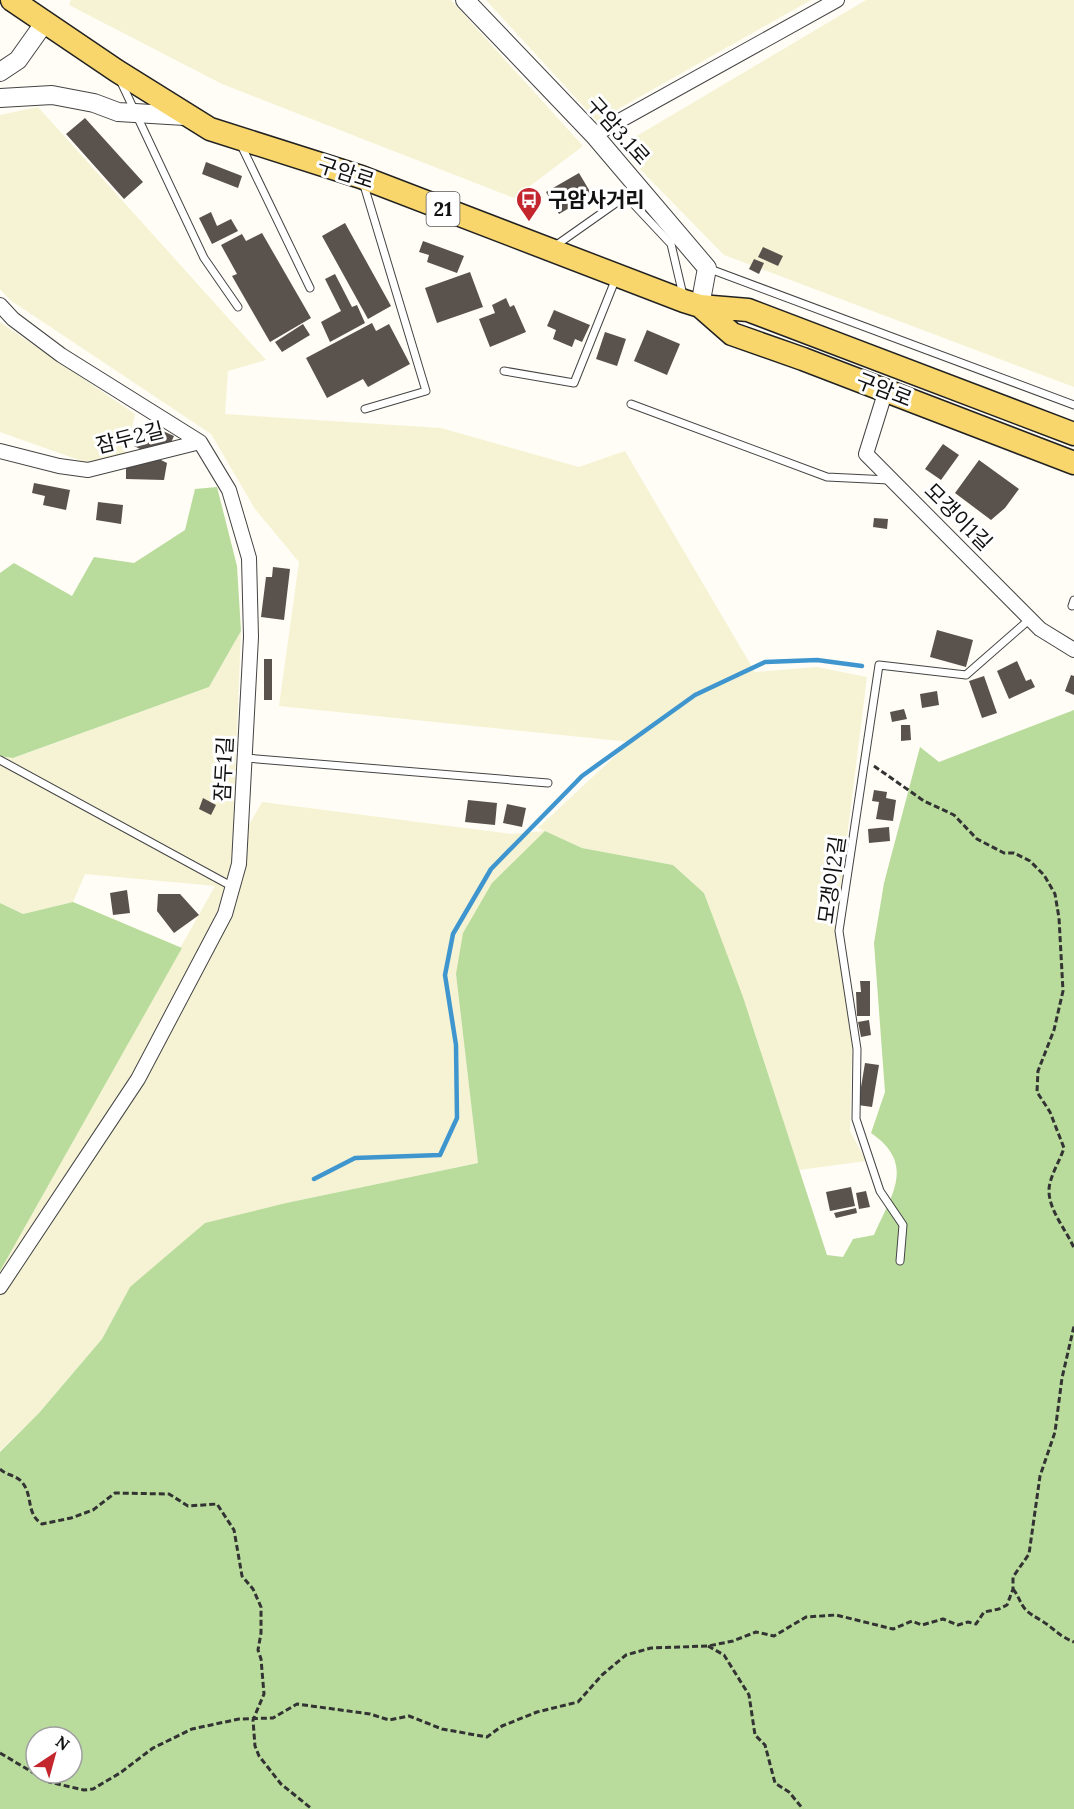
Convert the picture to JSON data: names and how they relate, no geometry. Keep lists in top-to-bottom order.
{
  "streets": {
    "main road": ["구암로", "21"],
    "street": [
      "구암3.1로",
      "잠두2길",
      "모갱이1길",
      "잠두1길"
    ],
    "lane": ["모갱이2길"]
  },
  "crossings": [
    ["구암로", "모갱이1길"],
    ["잠두2길", "잠두1길"],
    ["모갱이1길", "모갱이2길"]
  ],
  "places": {
    "bus stop": ["구암사거리"]
  },
  "north": "top right"
}
